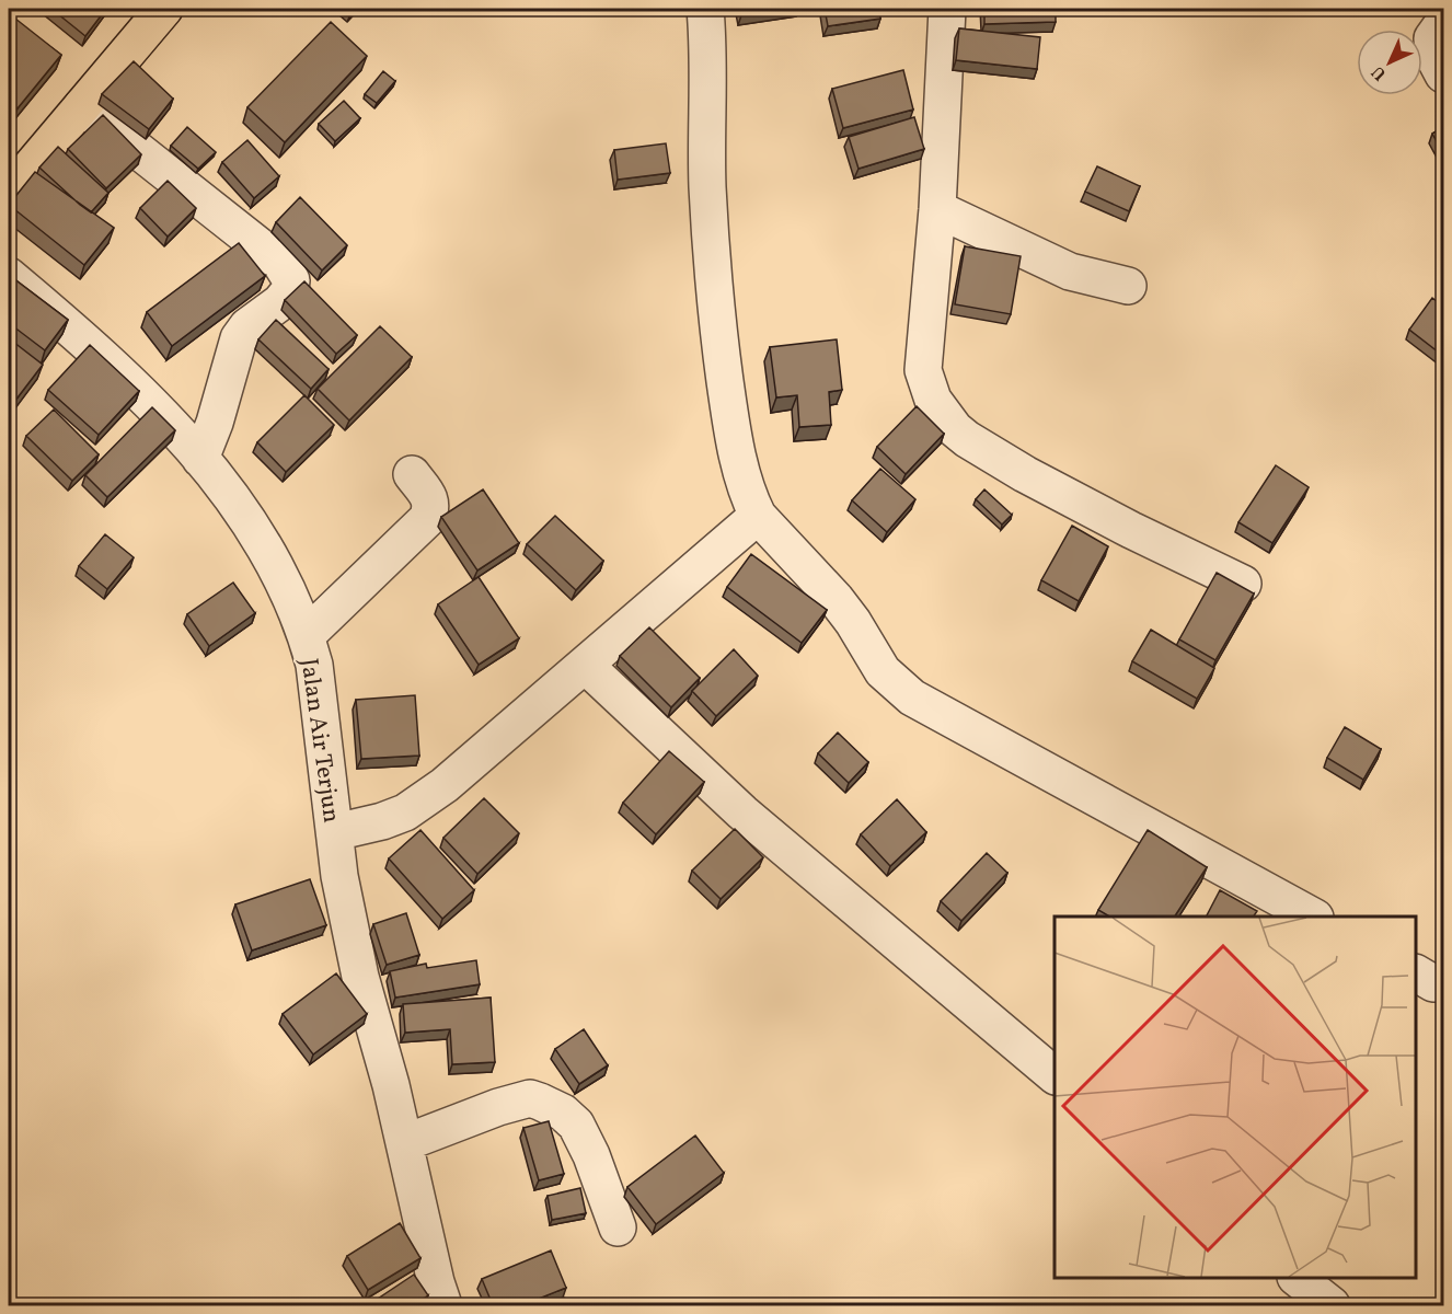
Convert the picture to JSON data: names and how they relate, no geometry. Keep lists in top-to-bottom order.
{
  "streets": {
    "street": ["Jalan Air Terjun"]
  },
  "north": "bottom left"
}
